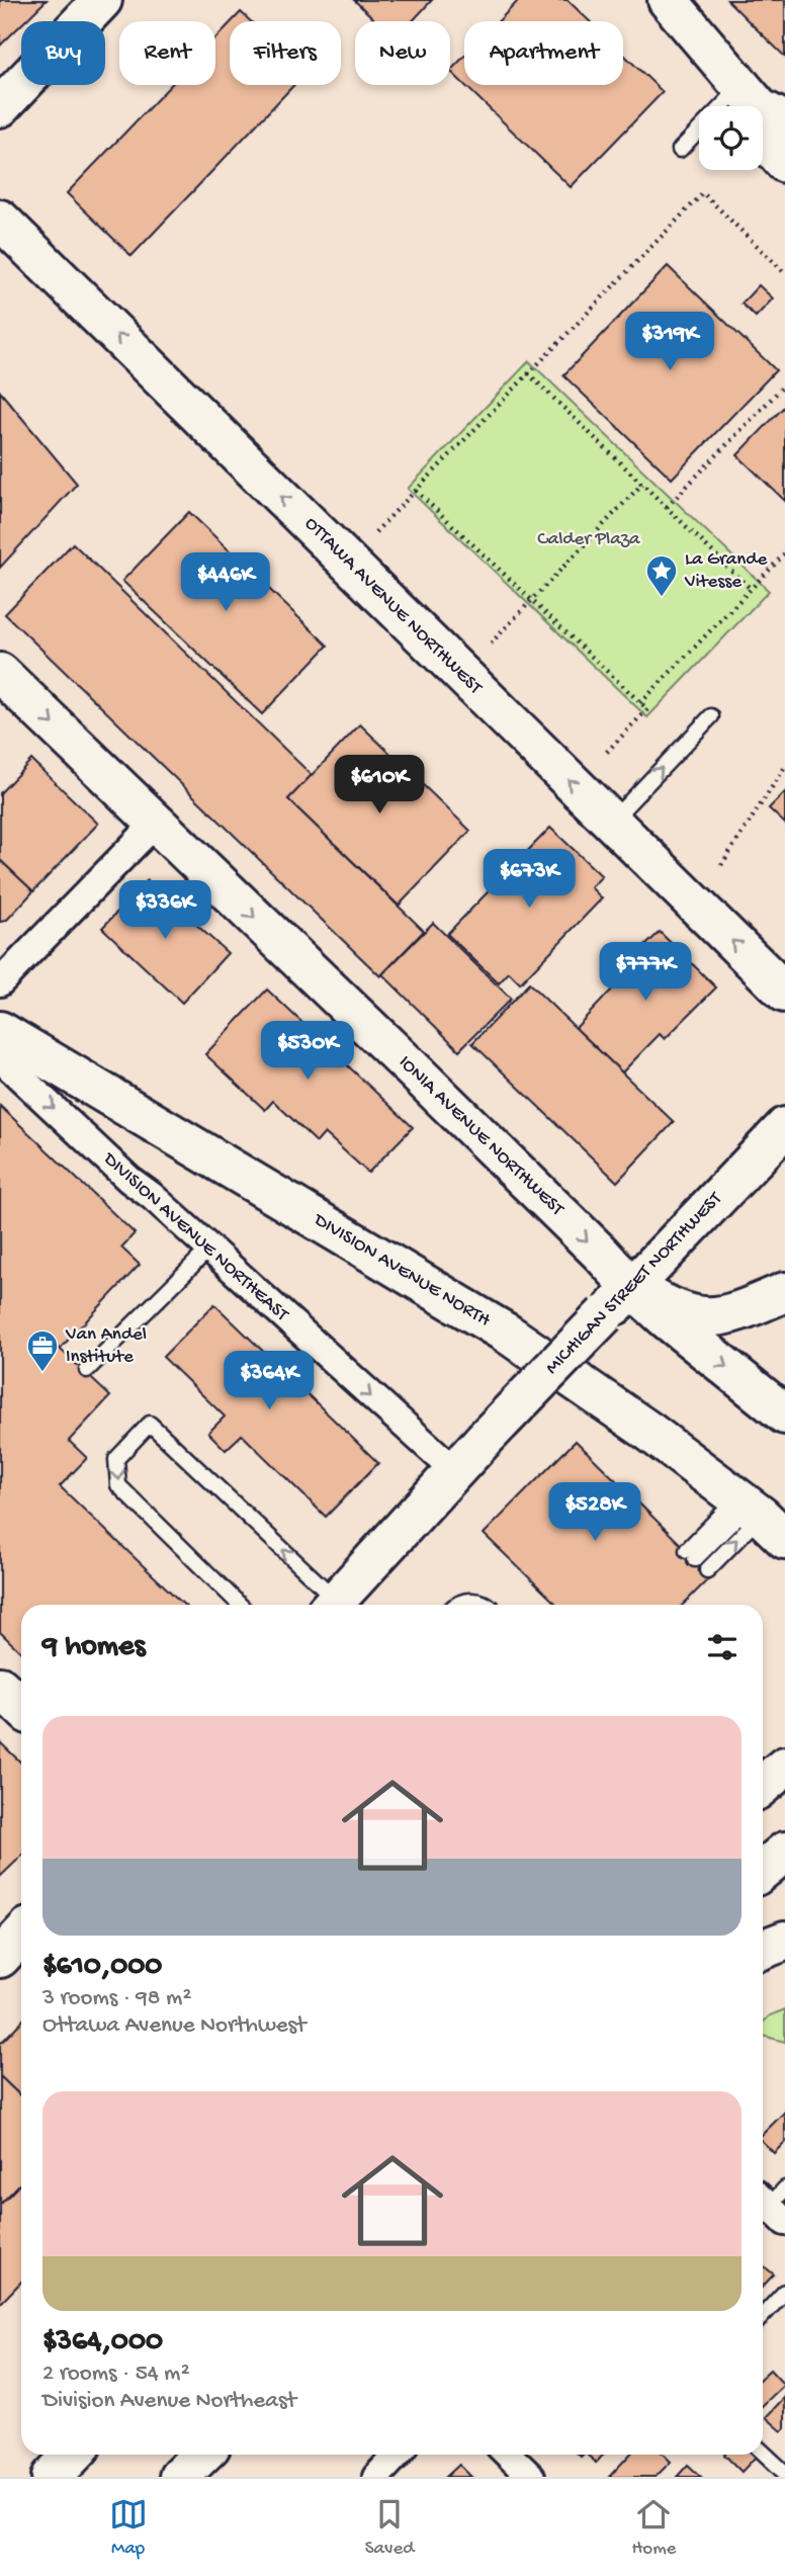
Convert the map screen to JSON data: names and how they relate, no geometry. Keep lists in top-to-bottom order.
{
  "streets": {
    "main road": [
      "OTTAWA AVENUE NORTHWEST",
      "IONIA AVENUE NORTHWEST",
      "DIVISION AVENUE NORTH",
      "MICHIGAN STREET NORTHWEST"
    ],
    "street": ["DIVISION AVENUE NORTHEAST"]
  },
  "crossings": [
    ["IONIA AVENUE NORTHWEST", "MICHIGAN STREET NORTHWEST"],
    ["DIVISION AVENUE NORTHEAST", "MICHIGAN STREET NORTHWEST"]
  ],
  "one_way": ["OTTAWA AVENUE NORTHWEST", "IONIA AVENUE NORTHWEST", "DIVISION AVENUE NORTHEAST"],
  "parks": ["Calder Plaza"],
  "places": {
    "place": ["La Grande Vitesse"],
    "office": ["Van Andel Institute"]
  },
  "page": {
    "chip": [
      "Buy",
      "Rent",
      "Filters",
      "New",
      "Apartment"
    ],
    "price": [
      "$319K",
      "$446K",
      "$610K",
      "$673K",
      "$336K",
      "$777K",
      "$530K",
      "$364K",
      "$528K"
    ],
    "heading": "9 homes",
    "list": [
      {
        "name": "$610,000",
        "note": "3 rooms · 98 m² · Ottawa Avenue Northwest"
      },
      {
        "name": "$364,000",
        "note": "2 rooms · 54 m² · Division Avenue Northeast"
      }
    ],
    "tabs": ["Map", "Saved", "Home"]
  }
}
